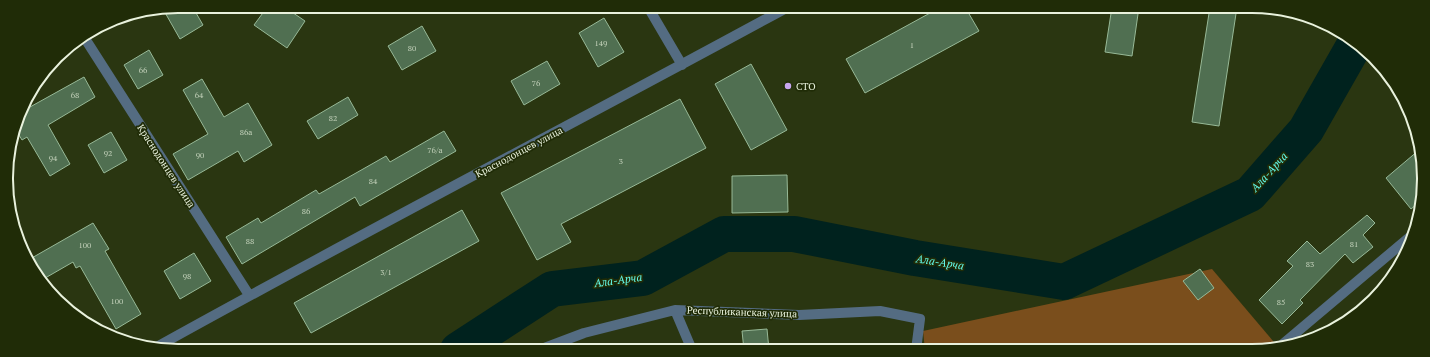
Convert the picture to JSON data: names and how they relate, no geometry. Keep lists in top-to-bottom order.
{
  "streets": {
    "street": ["Краснодонцев улица", "Республиканская улица"]
  },
  "water": ["Ала-Арча"],
  "places": ["СТО"],
  "house_numbers": [
    "149",
    "1",
    "80",
    "66",
    "76",
    "68",
    "64",
    "82",
    "86a",
    "76/а",
    "92",
    "90",
    "94",
    "3",
    "84",
    "86",
    "88",
    "81",
    "100",
    "83",
    "3/1",
    "98",
    "100",
    "85"
  ]
}
